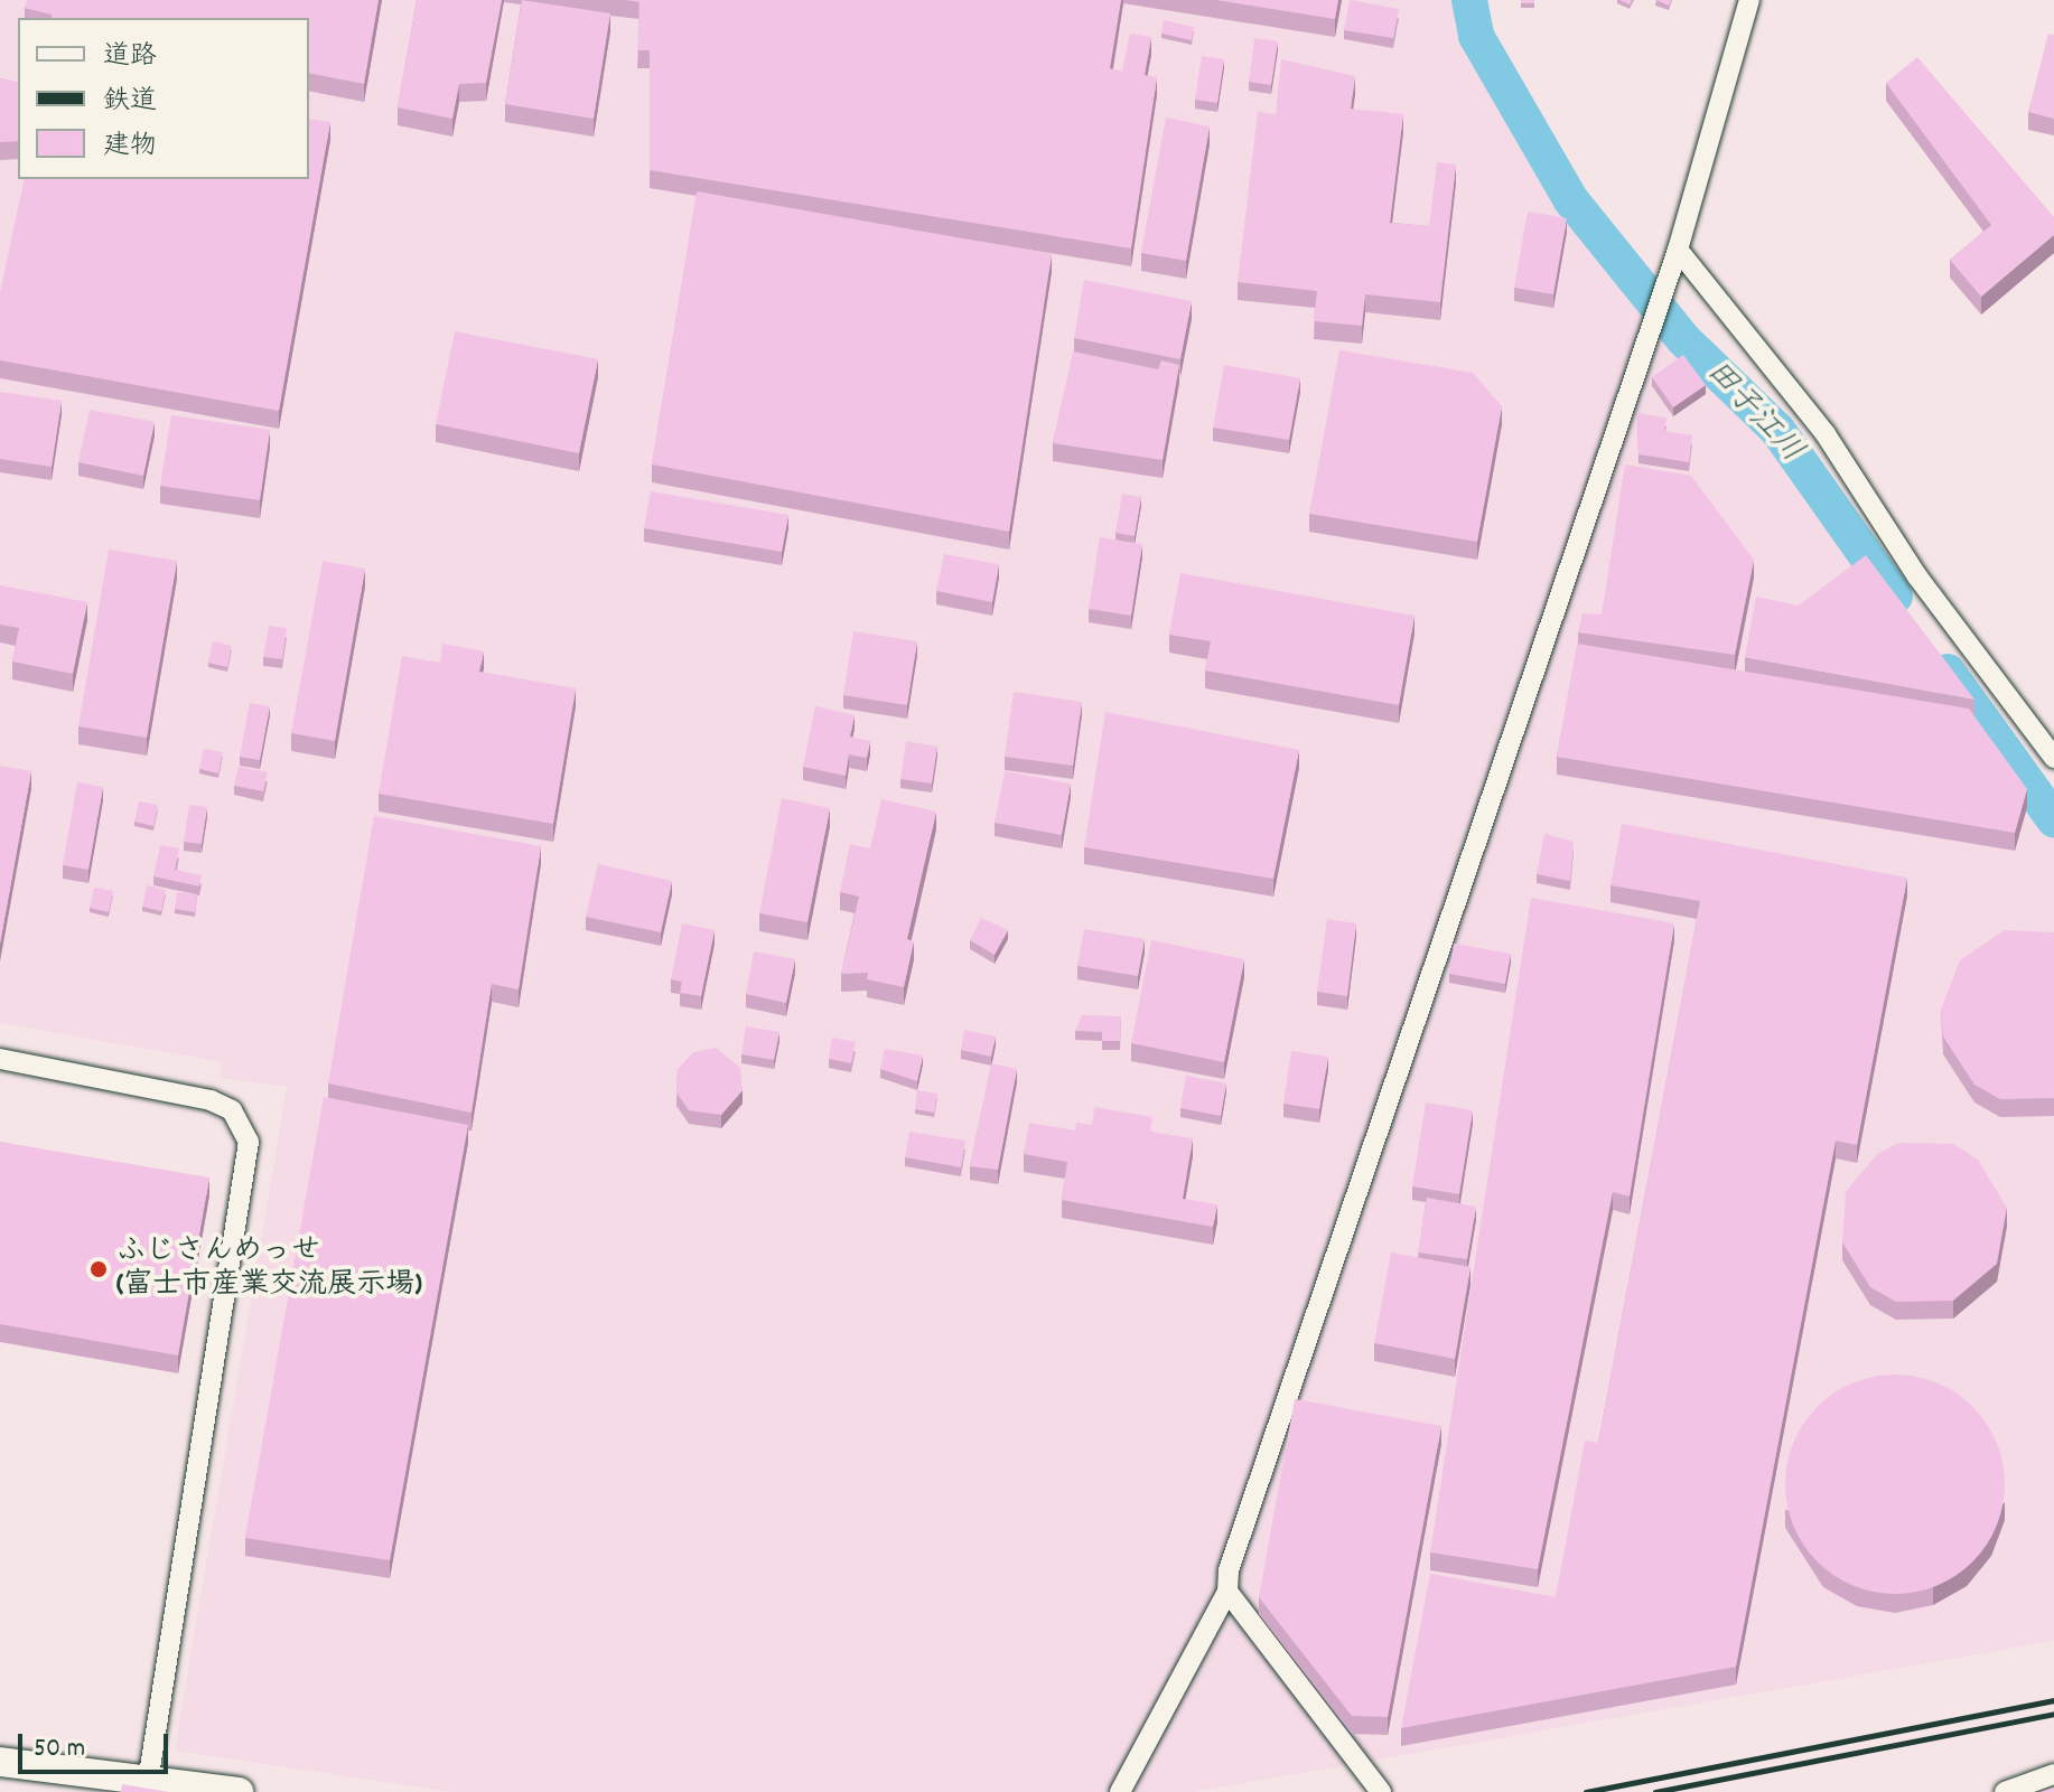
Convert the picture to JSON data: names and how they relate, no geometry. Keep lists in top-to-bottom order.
{
  "water": ["田子江川"],
  "places": ["ふじさんめっせ (富士市産業交流展示場)"],
  "legend": ["道路", "鉄道", "建物"],
  "scale_bar": "50 m"
}
